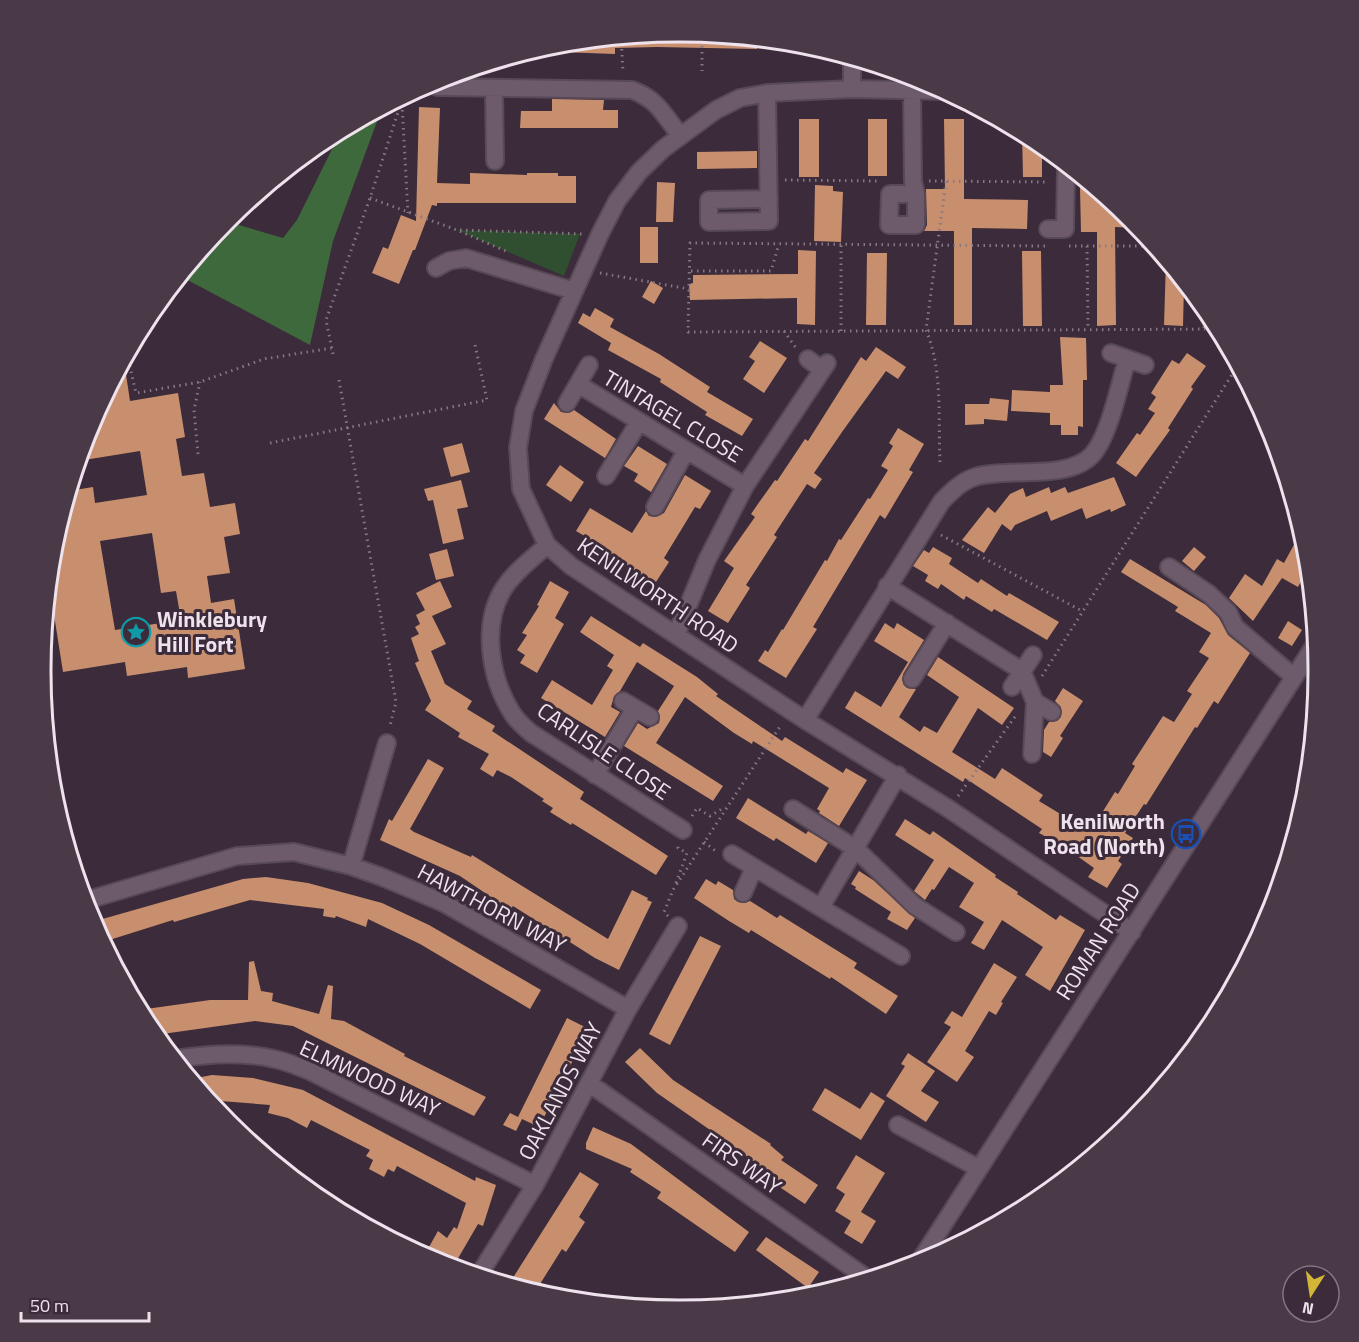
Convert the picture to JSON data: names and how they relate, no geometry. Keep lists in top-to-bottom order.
{
  "streets": {
    "street": [
      "TINTAGEL CLOSE",
      "KENILWORTH ROAD",
      "CARLISLE CLOSE",
      "HAWTHORN WAY",
      "ROMAN ROAD",
      "ELMWOOD WAY",
      "OAKLANDS WAY",
      "FIRS WAY"
    ]
  },
  "crossings": [
    ["TINTAGEL CLOSE", "KENILWORTH ROAD"],
    ["KENILWORTH ROAD", "CARLISLE CLOSE"],
    ["KENILWORTH ROAD", "ROMAN ROAD"],
    ["HAWTHORN WAY", "OAKLANDS WAY"],
    ["ELMWOOD WAY", "OAKLANDS WAY"],
    ["OAKLANDS WAY", "FIRS WAY"]
  ],
  "places": {
    "place": ["Winklebury Hill Fort"],
    "bus stop": ["Kenilworth Road (North)"]
  },
  "scale_bar": "50 m",
  "north": "bottom"
}
